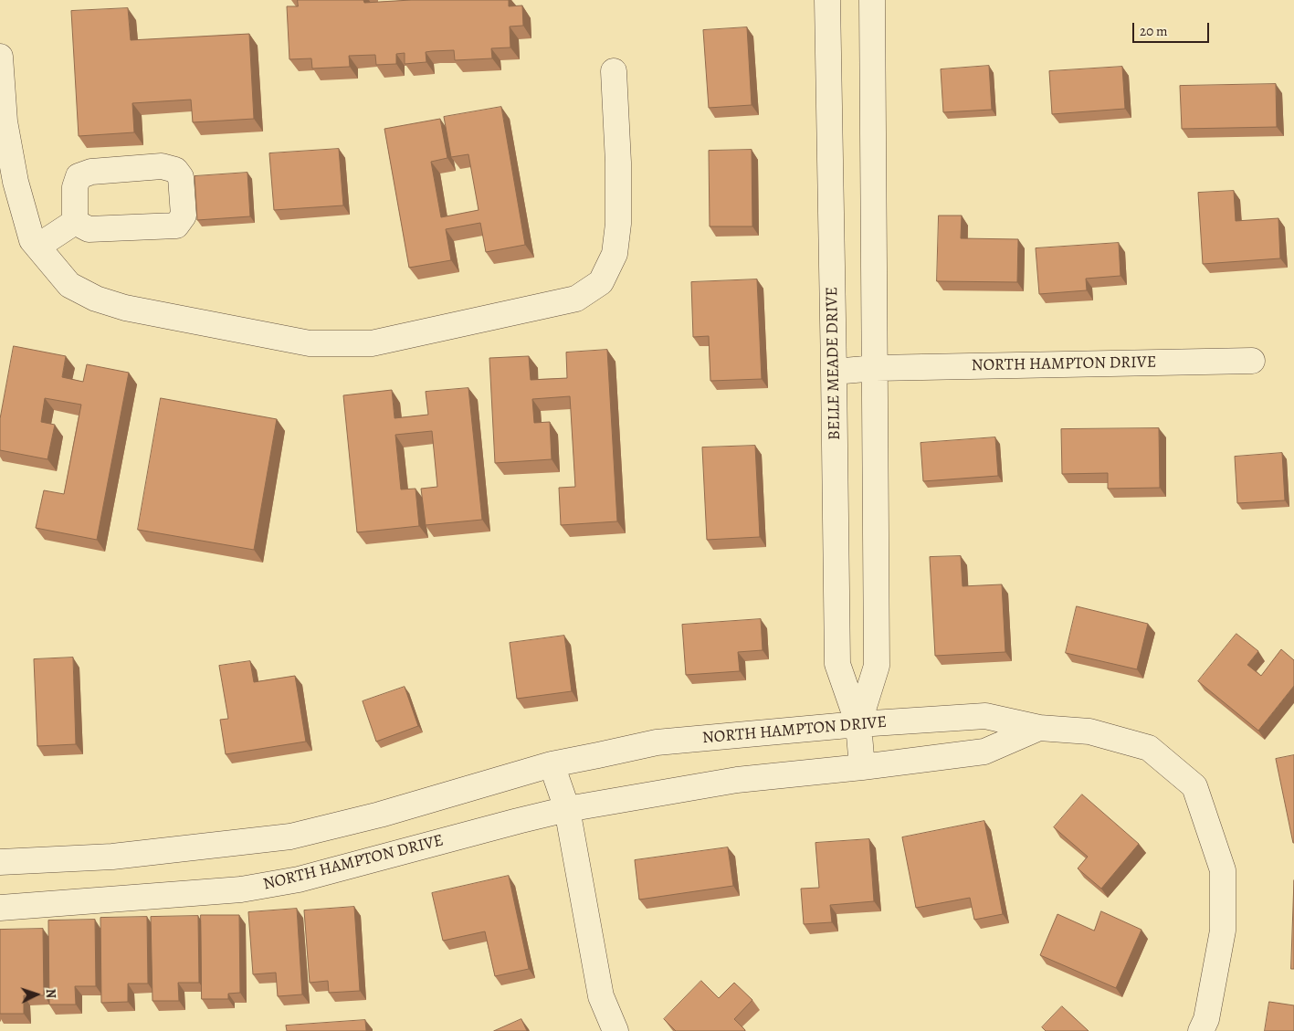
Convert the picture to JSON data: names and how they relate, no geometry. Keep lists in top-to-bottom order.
{
  "streets": {
    "street": ["BELLE MEADE DRIVE", "NORTH HAMPTON DRIVE"]
  },
  "crossings": [
    ["BELLE MEADE DRIVE", "NORTH HAMPTON DRIVE"]
  ],
  "scale_bar": "20 m",
  "north": "right"
}
